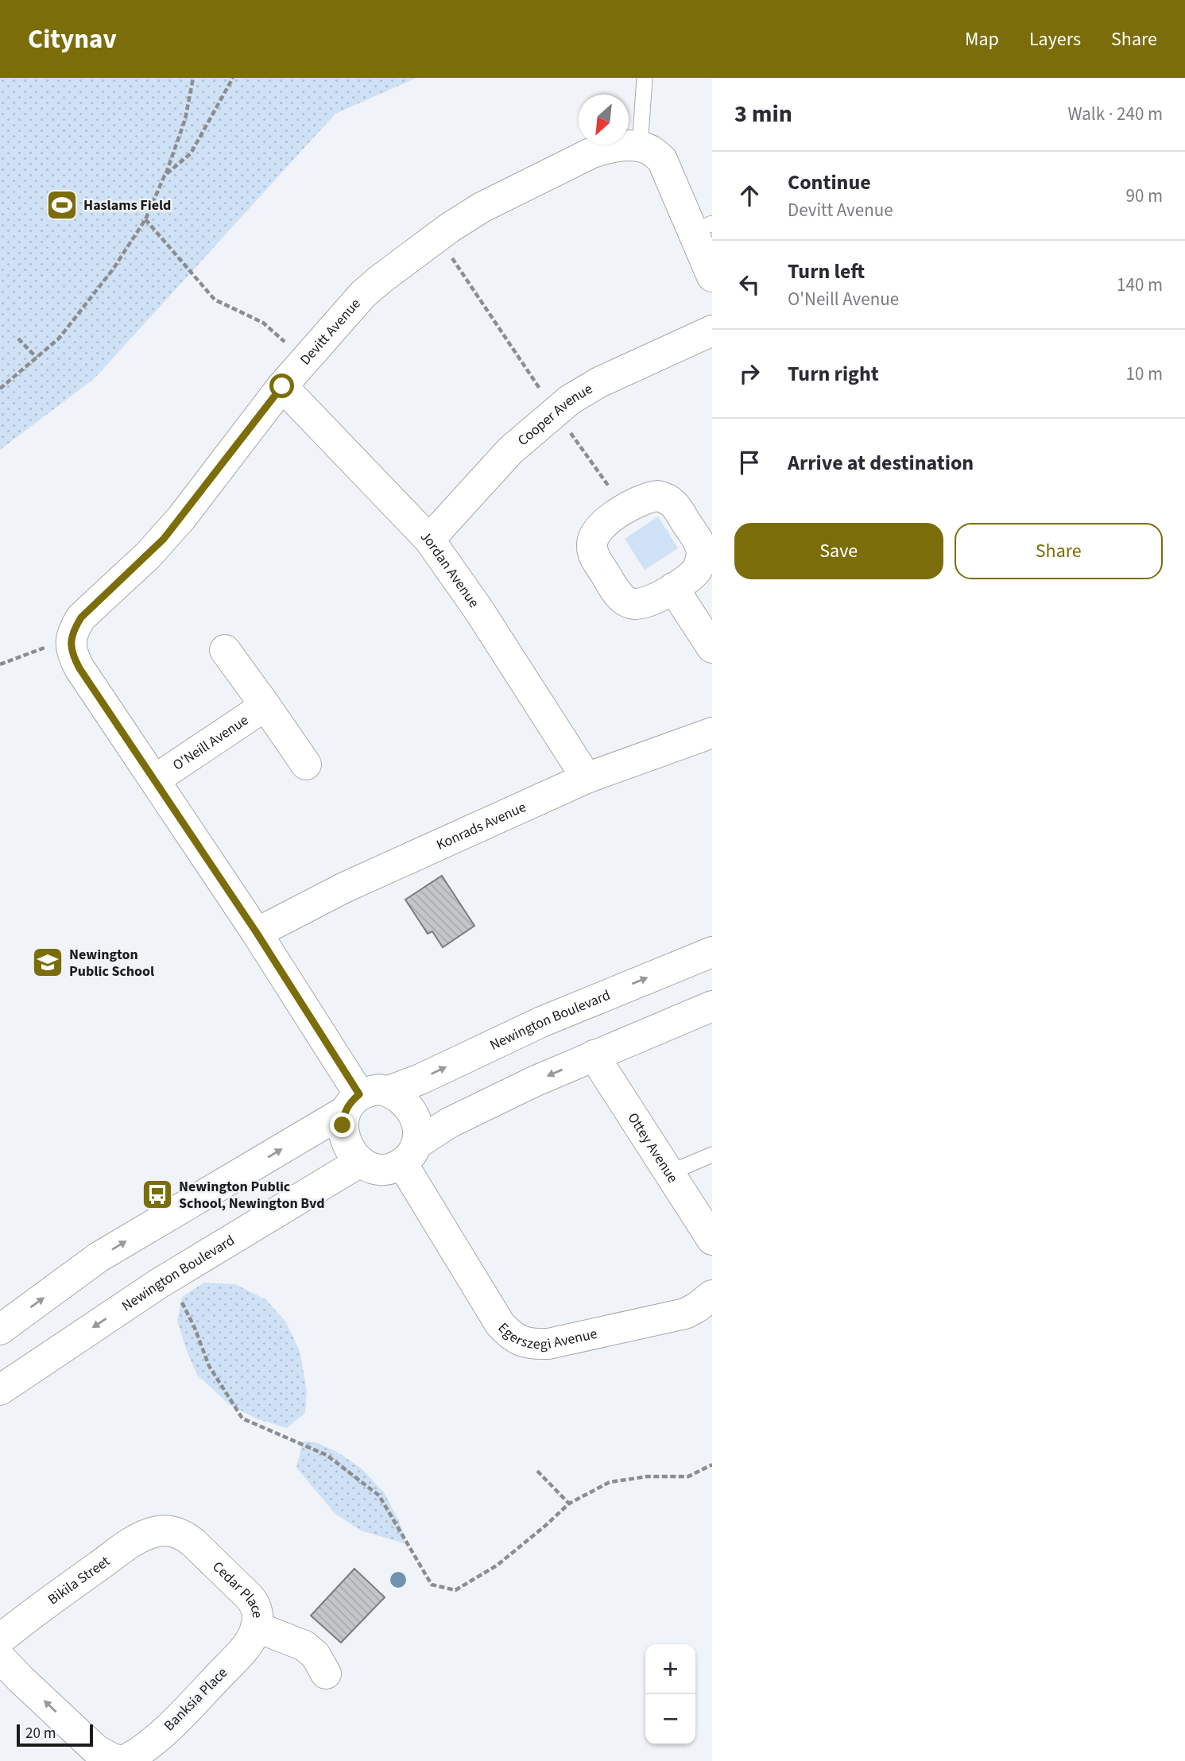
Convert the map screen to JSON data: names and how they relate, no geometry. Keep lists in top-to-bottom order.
{
  "streets": {
    "street": [
      "Devitt Avenue",
      "Cooper Avenue",
      "Jordan Avenue",
      "O'Neill Avenue",
      "Konrads Avenue",
      "Newington Boulevard",
      "Ottey Avenue",
      "Egerszegi Avenue",
      "Bikila Street",
      "Cedar Place",
      "Banksia Place"
    ]
  },
  "crossings": [
    ["Devitt Avenue", "Jordan Avenue"],
    ["Cooper Avenue", "Jordan Avenue"],
    ["Jordan Avenue", "Konrads Avenue"],
    ["Newington Boulevard", "Egerszegi Avenue"],
    ["Bikila Street", "Cedar Place"],
    ["Cedar Place", "Banksia Place"]
  ],
  "places": {
    "sports": ["Haslams Field"],
    "school or university": ["Newington Public School"],
    "bus stop": ["Newington Public School, Newington Bvd"]
  },
  "scale_bar": "20 m",
  "north": "bottom left",
  "page": {
    "header": "Citynav",
    "nav": ["Map", "Layers", "Share"],
    "heading": ["3 min", "Walk · 240 m"],
    "list": [
      ["Continue", "Devitt Avenue", "90 m"],
      ["Turn left", "O'Neill Avenue", "140 m"],
      ["Turn right", "10 m"],
      "Arrive at destination"
    ],
    "buttons": ["Save", "Share"],
    "map_buttons": ["+", "−"],
    "scale": "20 m"
  }
}
